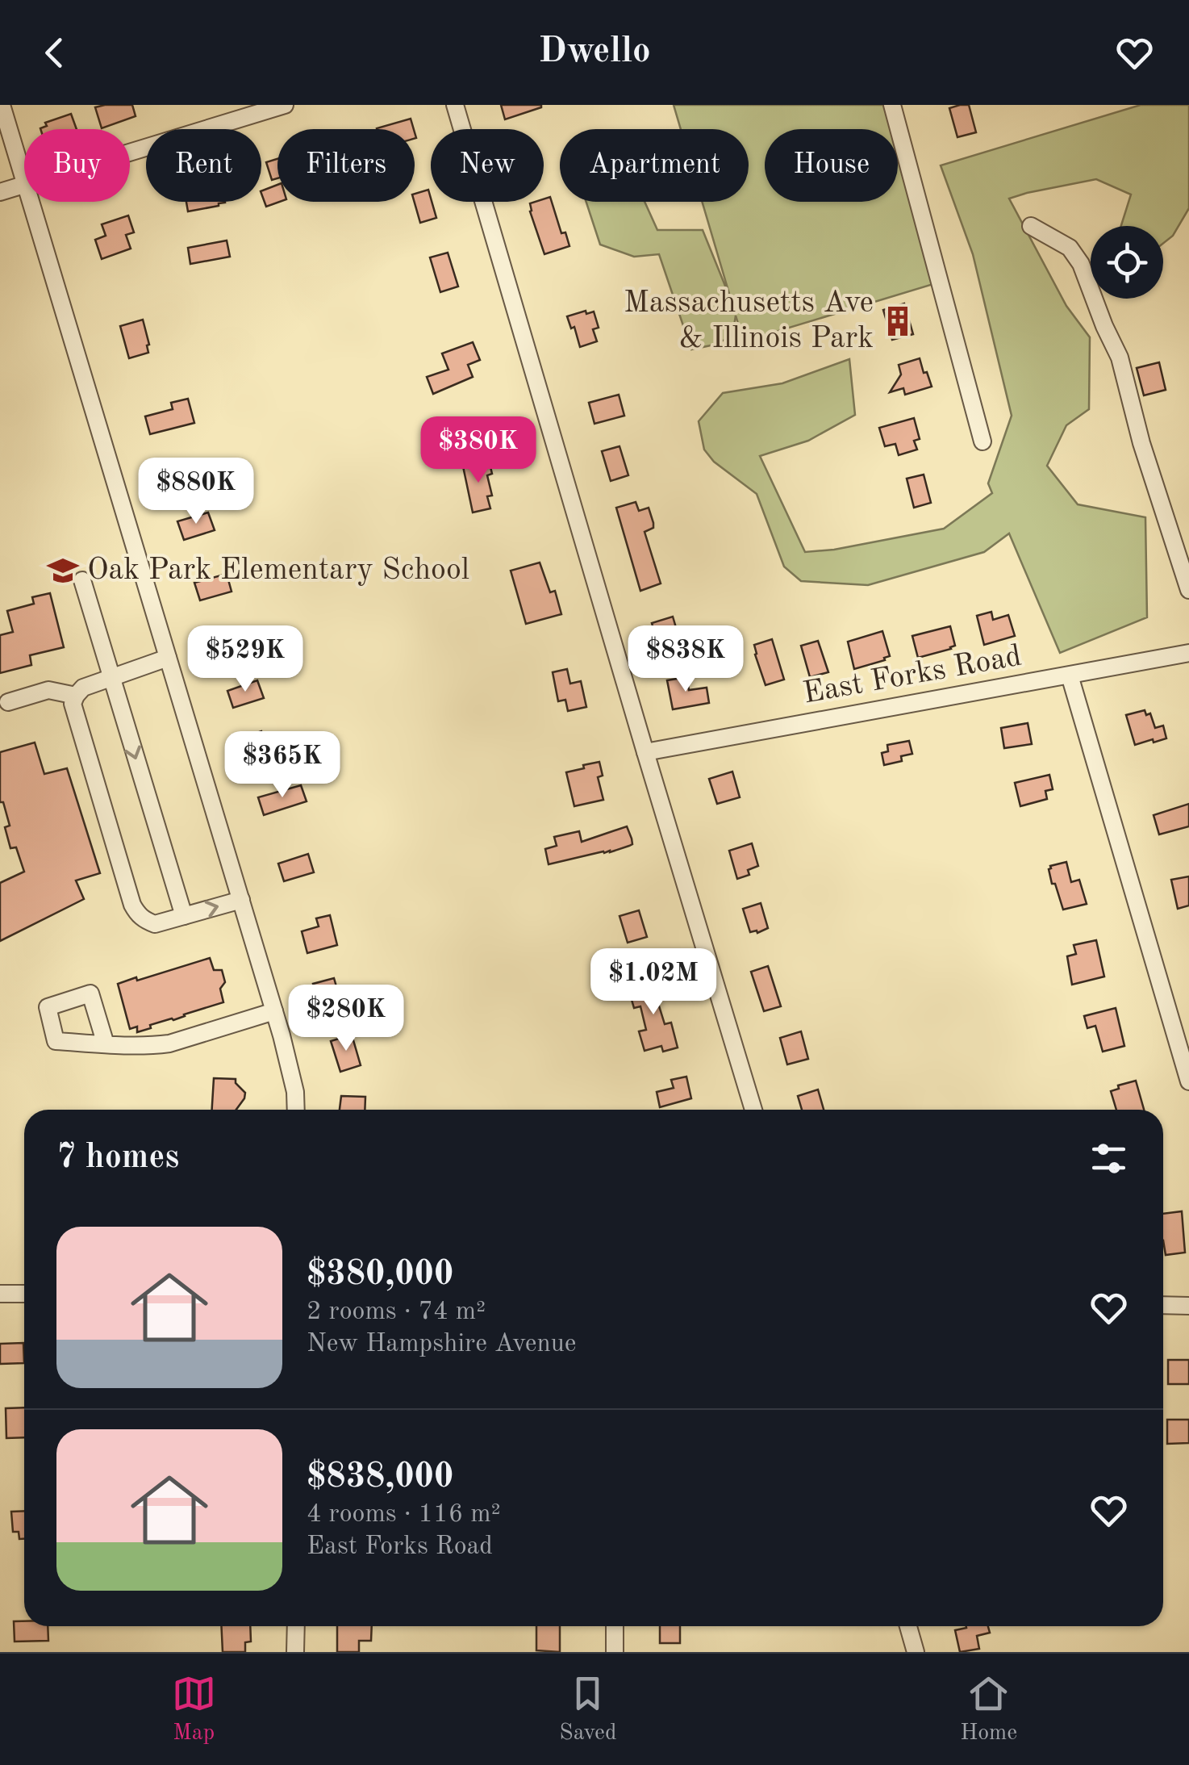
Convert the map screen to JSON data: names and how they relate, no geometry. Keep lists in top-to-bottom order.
{
  "streets": {
    "street": ["East Forks Road"]
  },
  "places": {
    "building": ["Massachusetts Ave & Illinois Park"],
    "school or university": ["Oak Park Elementary School"]
  },
  "page": {
    "header": "Dwello",
    "chip": [
      "Buy",
      "Rent",
      "Filters",
      "New",
      "Apartment",
      "House"
    ],
    "price": [
      "$380K",
      "$880K",
      "$529K",
      "$838K",
      "$365K",
      "$1.02M",
      "$280K"
    ],
    "heading": "7 homes",
    "list": [
      {
        "name": "$380,000",
        "note": "2 rooms · 74 m² · New Hampshire Avenue"
      },
      {
        "name": "$838,000",
        "note": "4 rooms · 116 m² · East Forks Road"
      }
    ],
    "tabs": ["Map", "Saved", "Home"]
  }
}
